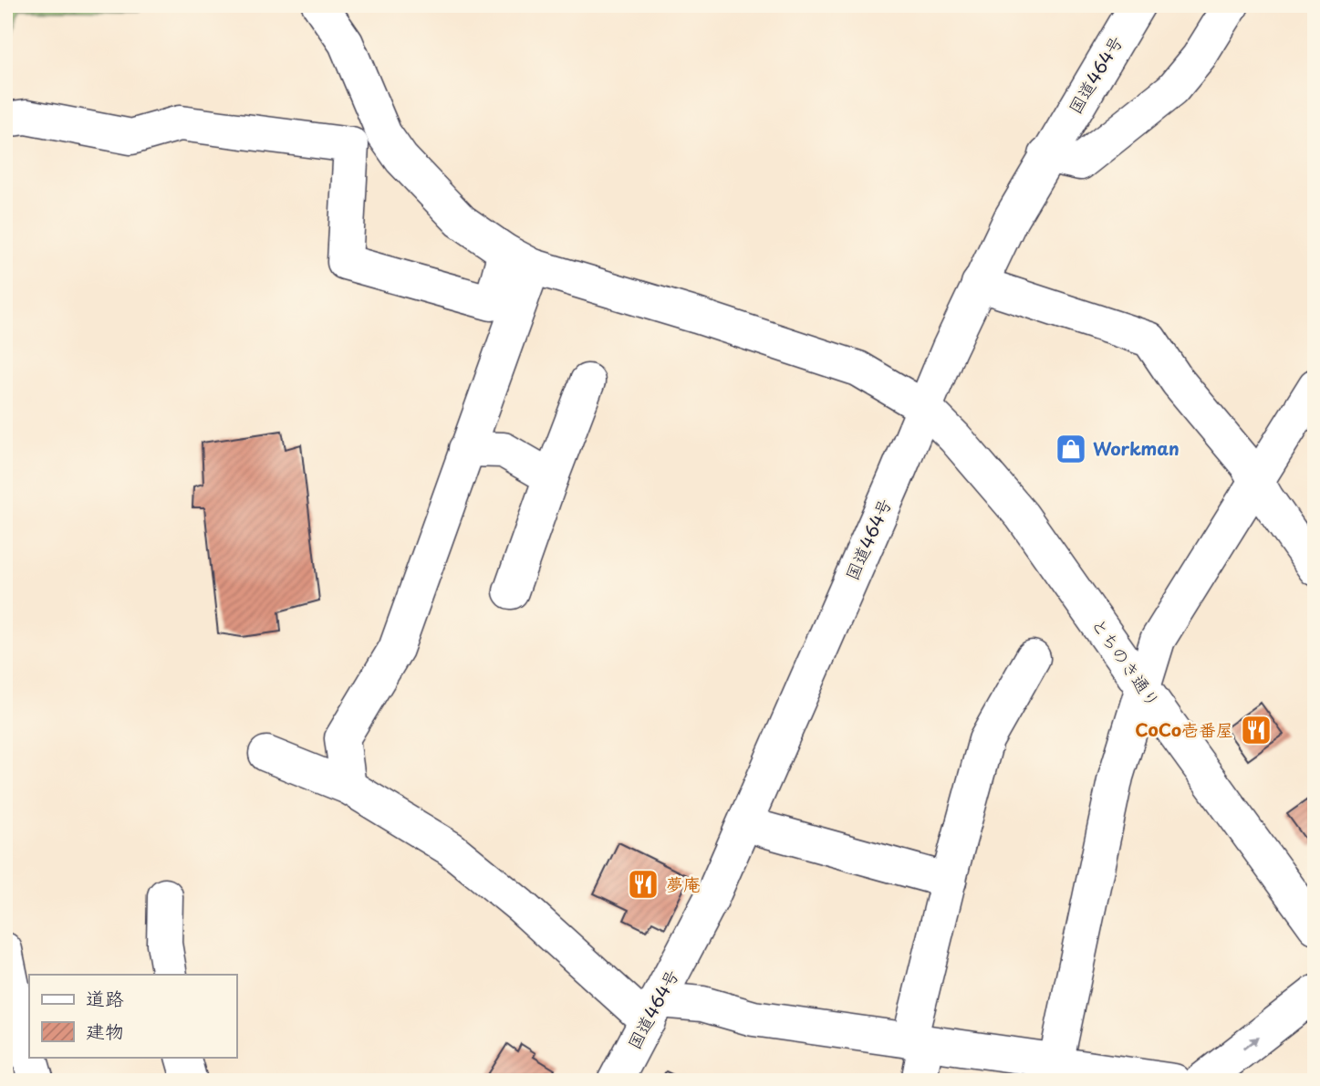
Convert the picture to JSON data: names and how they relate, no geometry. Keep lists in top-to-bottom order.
{
  "streets": {
    "main road": ["国道464号", "とちのき通り"]
  },
  "crossings": [
    ["国道464号", "とちのき通り"]
  ],
  "places": {
    "shop": ["Workman"],
    "restaurant": ["CoCo壱番屋", "夢庵"]
  },
  "legend": ["道路", "建物"]
}
